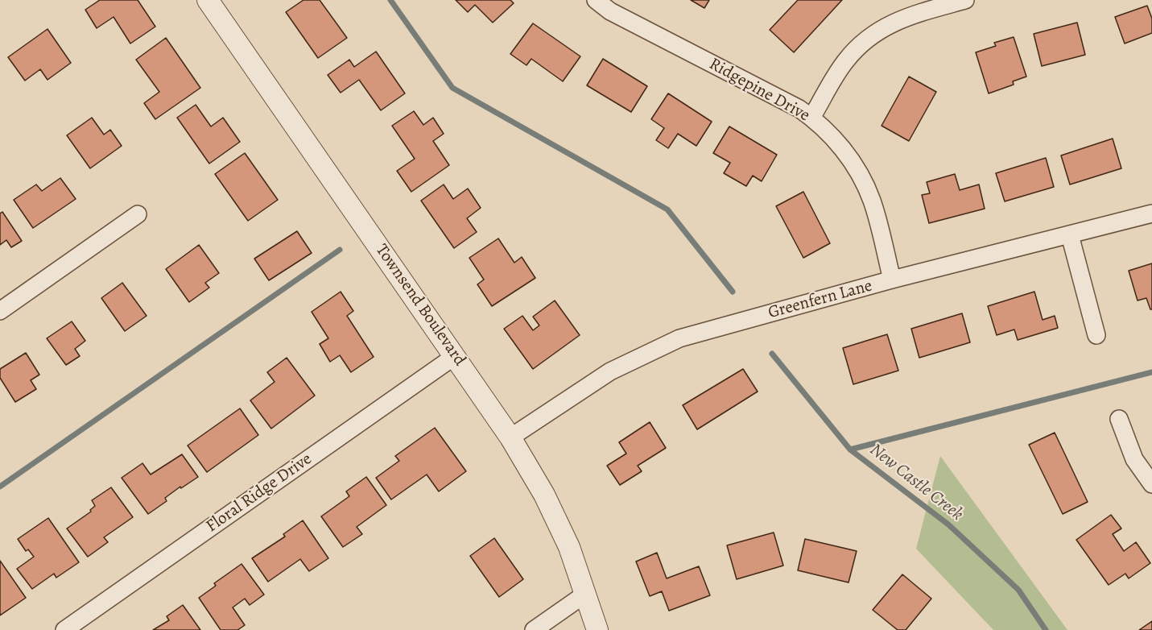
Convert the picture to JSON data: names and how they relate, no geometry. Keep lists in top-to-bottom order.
{
  "streets": {
    "street": [
      "Ridgepine Drive",
      "Greenfern Lane",
      "Townsend Boulevard",
      "Floral Ridge Drive"
    ]
  },
  "crossings": [
    ["Ridgepine Drive", "Greenfern Lane"],
    ["Greenfern Lane", "Townsend Boulevard"],
    ["Townsend Boulevard", "Floral Ridge Drive"]
  ],
  "water": ["New Castle Creek"]
}
